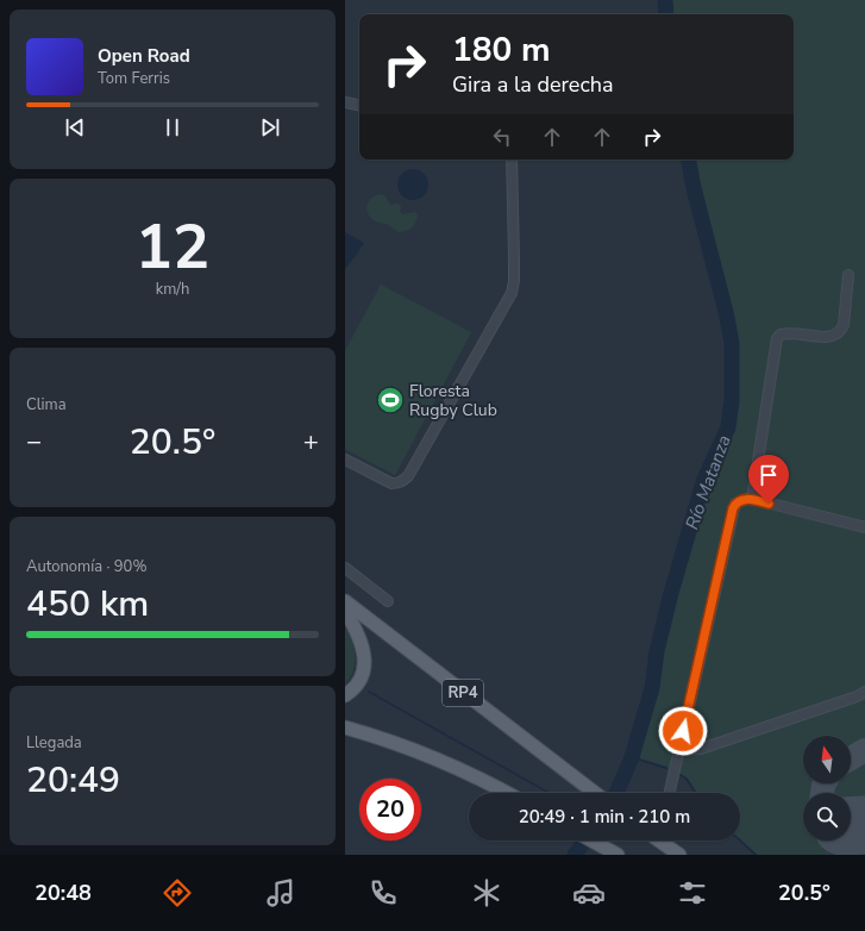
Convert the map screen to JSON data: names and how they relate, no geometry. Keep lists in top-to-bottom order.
{
  "streets": {
    "main road": ["RP4"]
  },
  "water": ["Río Matanza"],
  "places": {
    "sports": ["Floresta Rugby Club"]
  },
  "north": "top",
  "page": {
    "turn": ["180 m", "Gira a la derecha"],
    "song": ["Open Road", "Tom Ferris"],
    "tile": [
      ["12", "km/h"],
      "Clima",
      ["Autonomía · 90%", "450 km"],
      ["Llegada", "20:49"]
    ],
    "heat": ["−", "20.5°", "+"],
    "limit": "20",
    "trip": "20:49 · 1 min · 210 m",
    "tabs": ["20:48", "20.5°"]
  }
}
